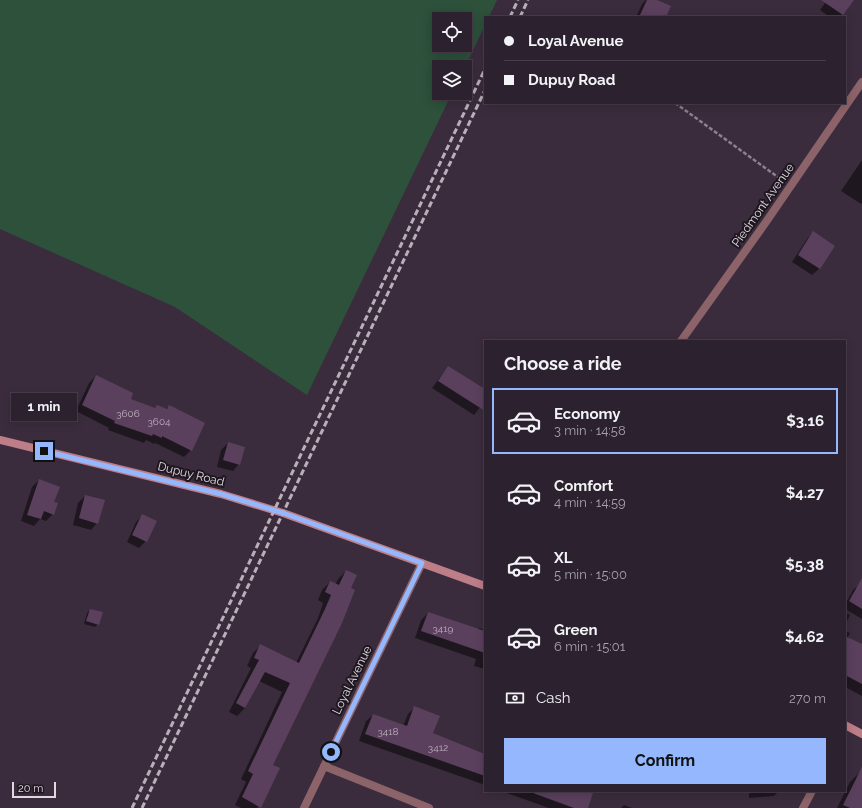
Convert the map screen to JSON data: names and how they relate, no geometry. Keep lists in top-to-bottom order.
{
  "streets": {
    "street": ["Piedmont Avenue", "Dupuy Road", "Loyal Avenue"]
  },
  "crossings": [
    ["Dupuy Road", "Loyal Avenue"]
  ],
  "house_numbers": [
    "3606",
    "3604",
    "3419",
    "3418",
    "3412"
  ],
  "scale_bar": "20 m",
  "page": {
    "banner": ["Loyal Avenue", "Dupuy Road"],
    "heading": "Choose a ride",
    "list": [
      {
        "name": "Economy",
        "note": "3 min · 14:58",
        "value": "$3.16"
      },
      {
        "name": "Comfort",
        "note": "4 min · 14:59",
        "value": "$4.27"
      },
      {
        "name": "XL",
        "note": "5 min · 15:00",
        "value": "$5.38"
      },
      {
        "name": "Green",
        "note": "6 min · 15:01",
        "value": "$4.62"
      }
    ],
    "bubble": "1 min",
    "pay": ["Cash", "270 m"],
    "buttons": "Confirm",
    "scale": "20 m"
  }
}
